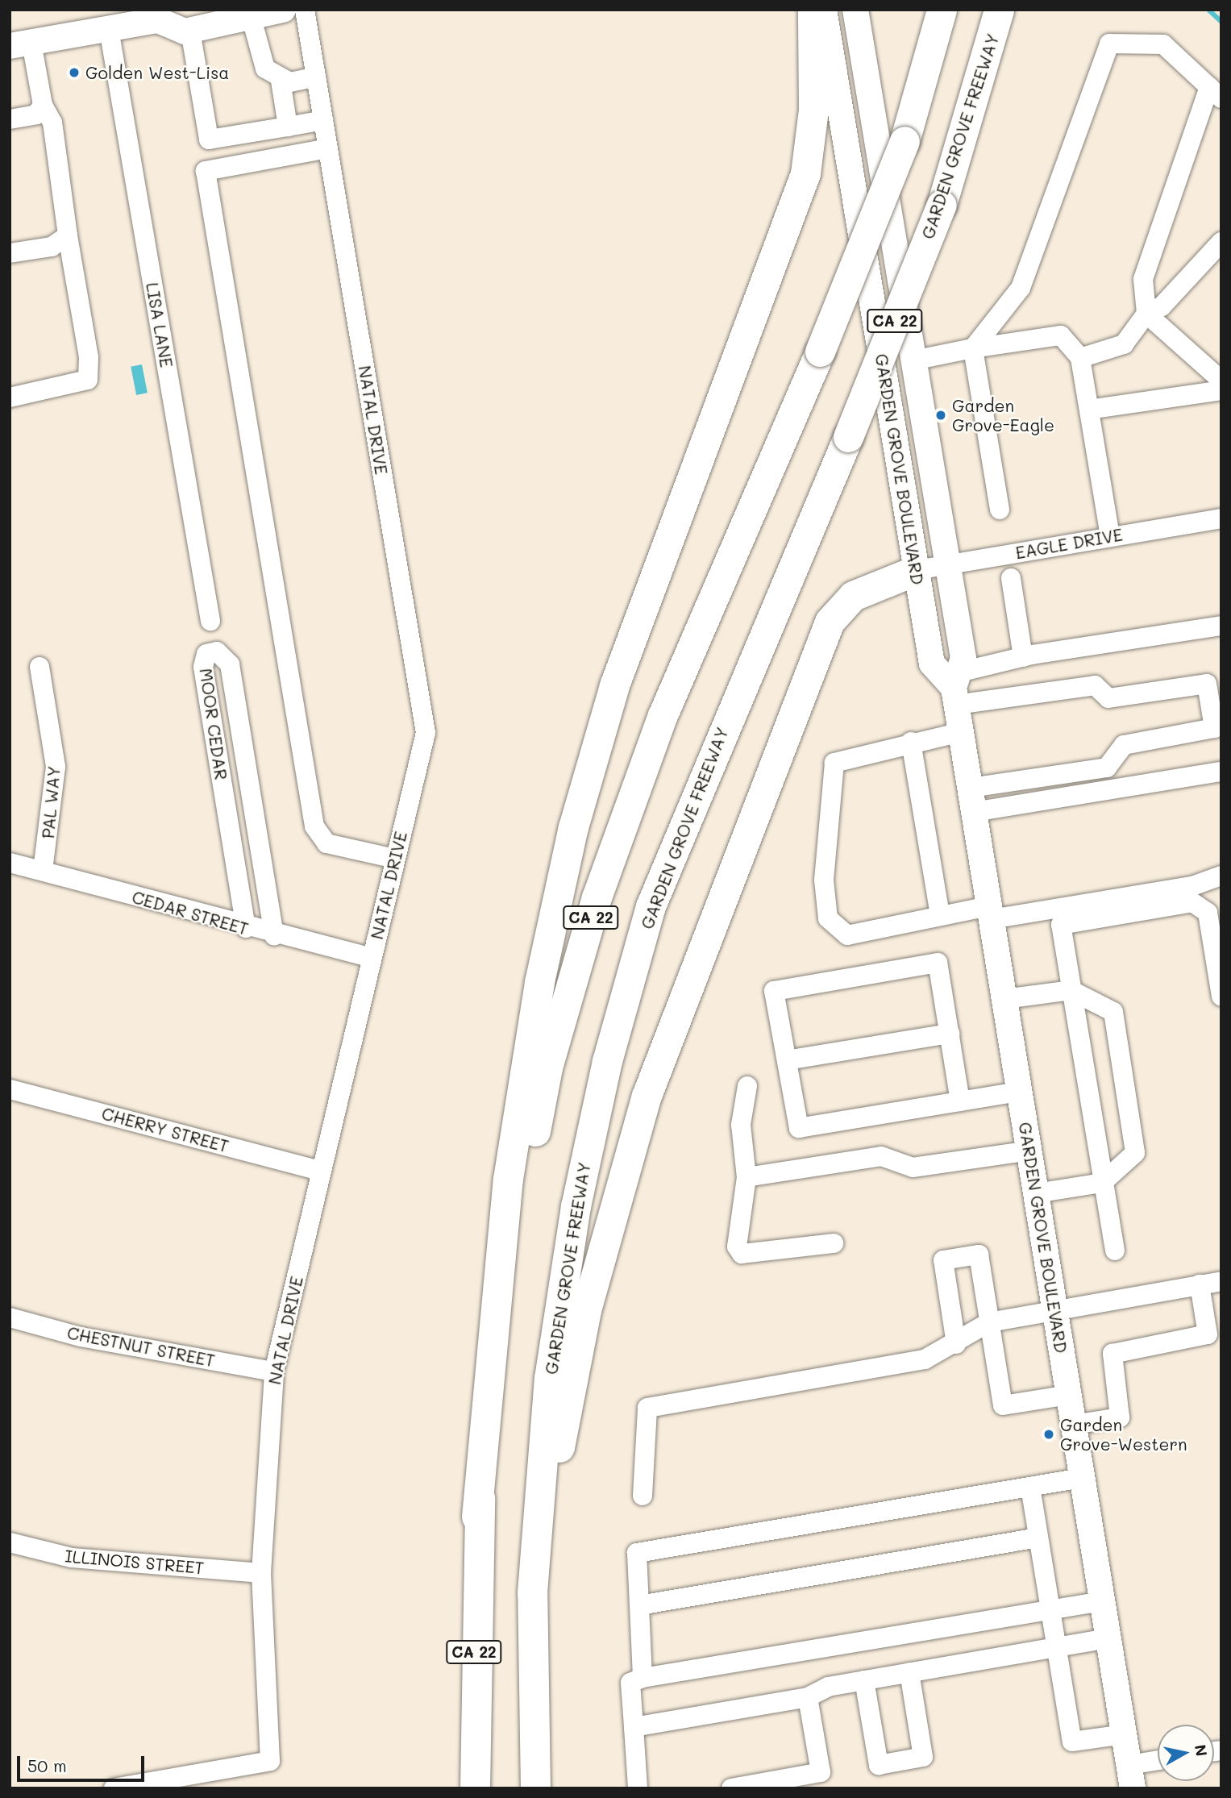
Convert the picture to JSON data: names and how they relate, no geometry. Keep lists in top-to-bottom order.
{
  "streets": {
    "highway": ["GARDEN GROVE FREEWAY", "CA 22"],
    "main road": ["GARDEN GROVE BOULEVARD"],
    "street": [
      "LISA LANE",
      "NATAL DRIVE",
      "EAGLE DRIVE",
      "MOOR CEDAR",
      "PAL WAY",
      "CEDAR STREET",
      "CHERRY STREET",
      "CHESTNUT STREET",
      "ILLINOIS STREET"
    ]
  },
  "crossings": [
    ["NATAL DRIVE", "CEDAR STREET"],
    ["NATAL DRIVE", "CHERRY STREET"],
    ["NATAL DRIVE", "CHESTNUT STREET"],
    ["NATAL DRIVE", "ILLINOIS STREET"],
    ["GARDEN GROVE BOULEVARD", "EAGLE DRIVE"],
    ["MOOR CEDAR", "CEDAR STREET"],
    ["PAL WAY", "CEDAR STREET"]
  ],
  "places": ["Golden West-Lisa", "Garden Grove-Eagle", "Garden Grove-Western"],
  "scale_bar": "50 m",
  "north": "right"
}
